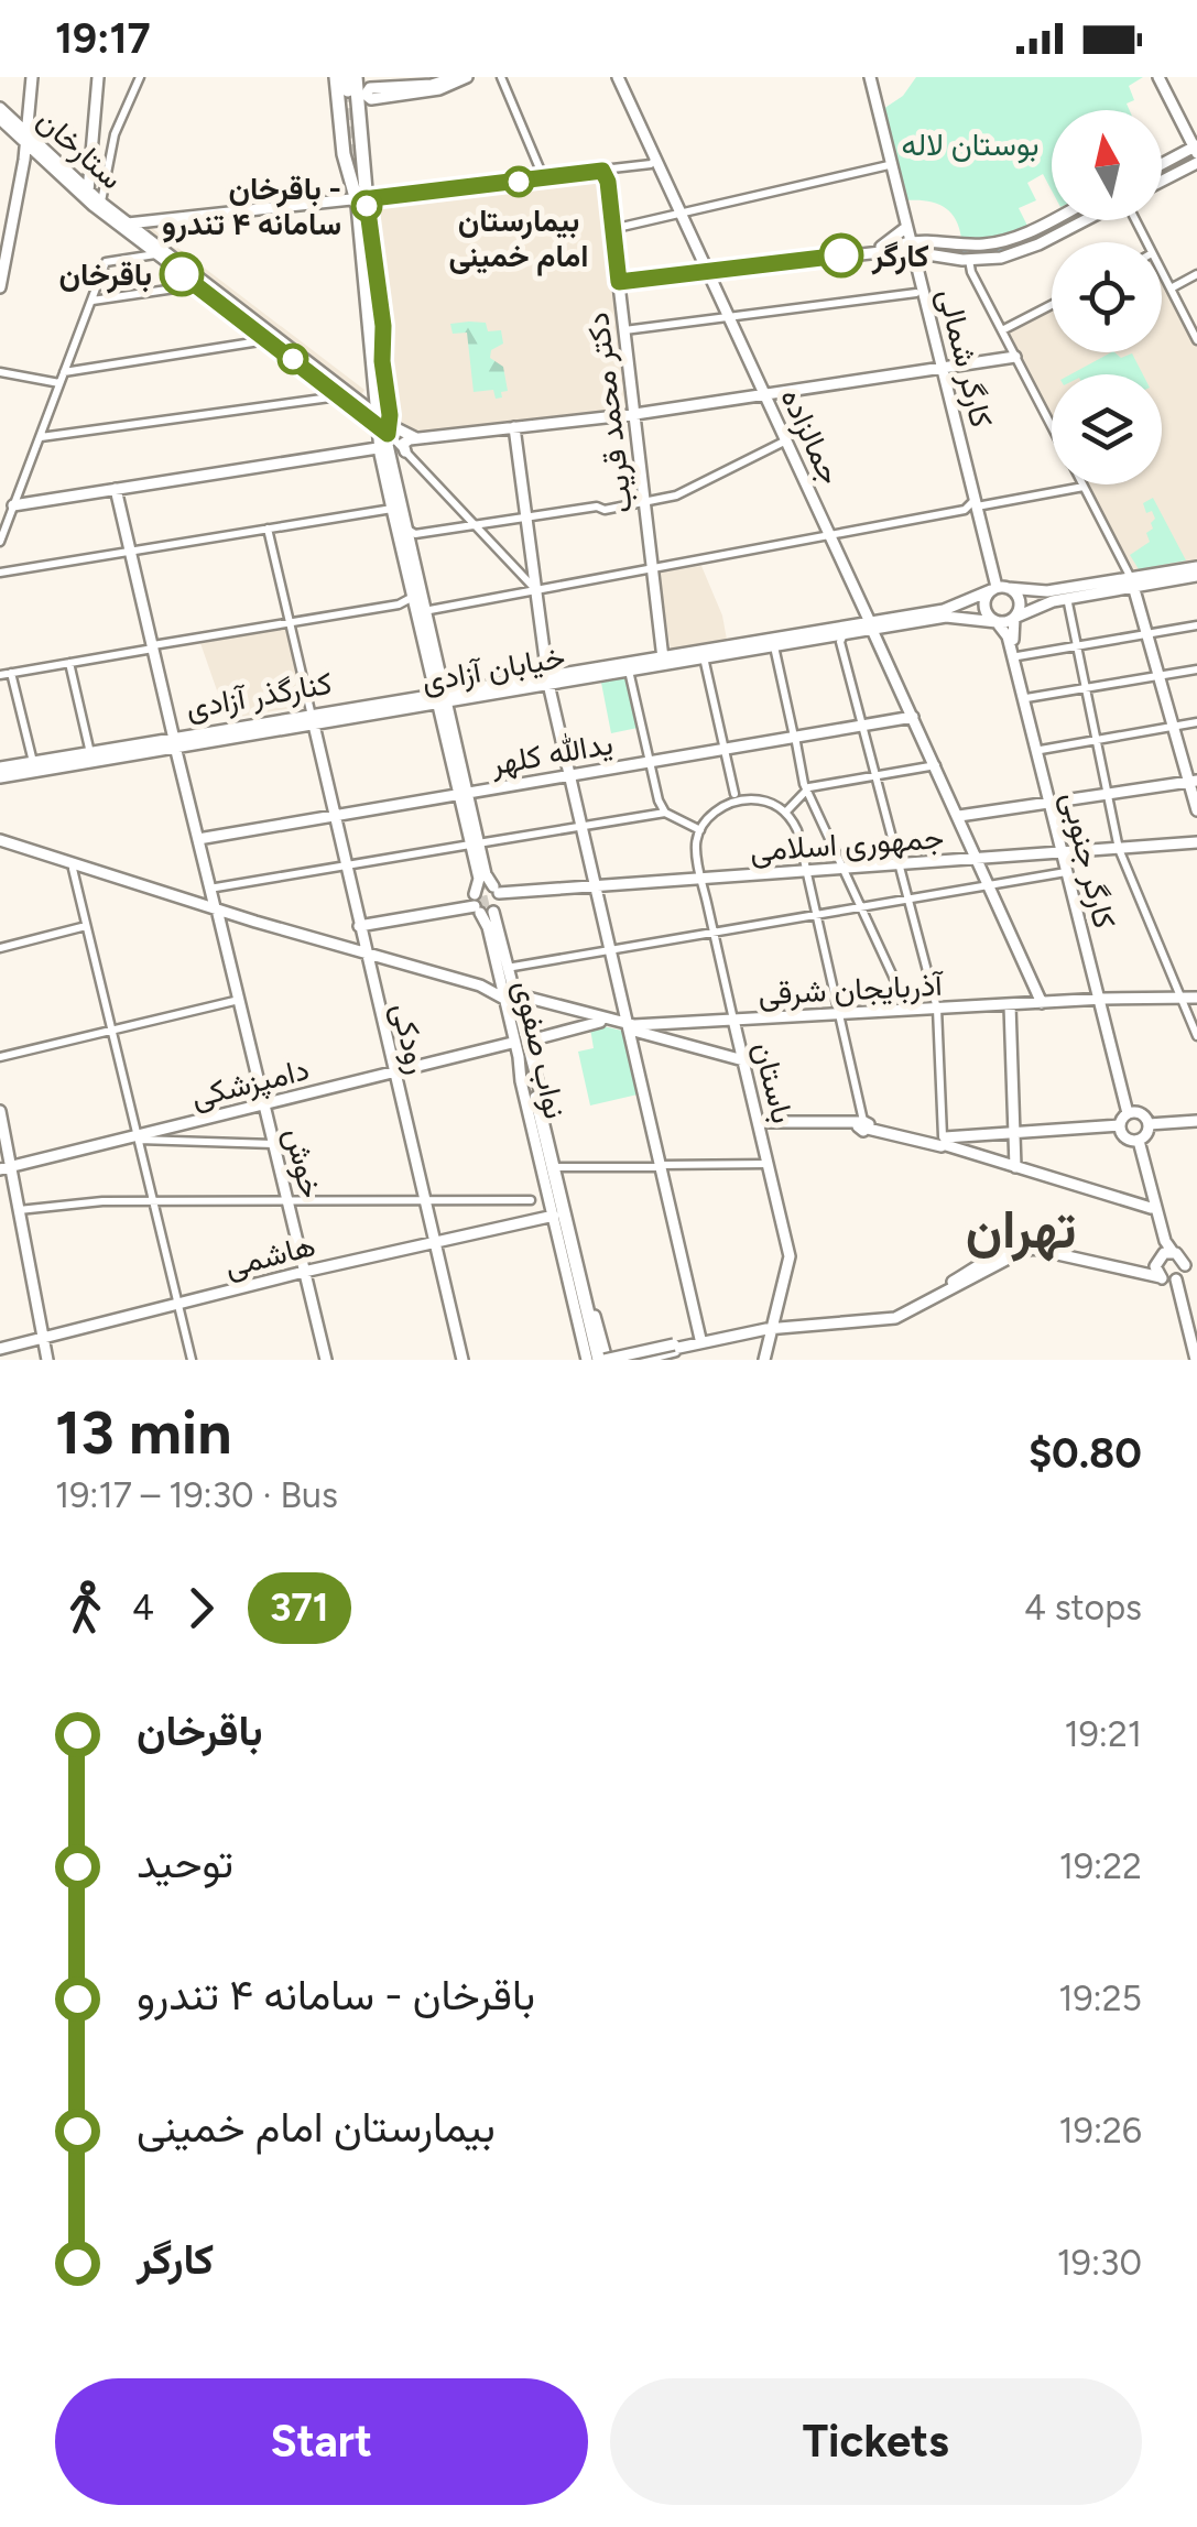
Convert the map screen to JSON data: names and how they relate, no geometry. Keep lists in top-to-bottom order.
{
  "streets": {
    "main road": [
      "ستارخان",
      "کارگر شمالی",
      "دکتر محمد قریب",
      "جمالزاده",
      "خیابان آزادی",
      "کنارگذر آزادی",
      "یدالله کلهر",
      "جمهوری اسلامی",
      "کارگر جنوبی",
      "آذربایجان شرقی",
      "رودکی",
      "نواب صفوی",
      "دامپزشکی",
      "باستان",
      "خوش",
      "هاشمی"
    ]
  },
  "crossings": [
    ["کارگر شمالی", "خیابان آزادی"],
    ["کارگر شمالی", "کارگر جنوبی"],
    ["دکتر محمد قریب", "خیابان آزادی"],
    ["جمالزاده", "خیابان آزادی"],
    ["جمالزاده", "یدالله کلهر"],
    ["خیابان آزادی", "کنارگذر آزادی"],
    ["خیابان آزادی", "کارگر جنوبی"],
    ["کنارگذر آزادی", "رودکی"],
    ["کنارگذر آزادی", "خوش"],
    ["یدالله کلهر", "رودکی"],
    ["یدالله کلهر", "خوش"],
    ["جمهوری اسلامی", "کارگر جنوبی"],
    ["جمهوری اسلامی", "نواب صفوی"],
    ["جمهوری اسلامی", "باستان"],
    ["کارگر جنوبی", "آذربایجان شرقی"],
    ["آذربایجان شرقی", "رودکی"],
    ["آذربایجان شرقی", "نواب صفوی"],
    ["آذربایجان شرقی", "باستان"],
    ["آذربایجان شرقی", "خوش"],
    ["رودکی", "دامپزشکی"],
    ["رودکی", "هاشمی"],
    ["نواب صفوی", "هاشمی"],
    ["دامپزشکی", "خوش"],
    ["خوش", "هاشمی"]
  ],
  "districts": ["تهران"],
  "parks": ["بوستان لاله"],
  "places": [
    "بیمارستان امام خمینی",
    "باقرخان - سامانه ۴ تندرو",
    "کارگر",
    "باقرخان"
  ],
  "lines": ["bus line 371"],
  "north": "top",
  "page": {
    "status": "19:17",
    "heading": ["13 min", "19:17 – 19:30 · Bus", "$0.80"],
    "legs": ["4", "371", "4 stops"],
    "list": [
      {
        "name": "باقرخان",
        "value": "19:21"
      },
      {
        "name": "توحید",
        "value": "19:22"
      },
      {
        "name": "باقرخان - سامانه ۴ تندرو",
        "value": "19:25"
      },
      {
        "name": "بیمارستان امام خمینی",
        "value": "19:26"
      },
      {
        "name": "کارگر",
        "value": "19:30"
      }
    ],
    "buttons": ["Start", "Tickets"]
  }
}
